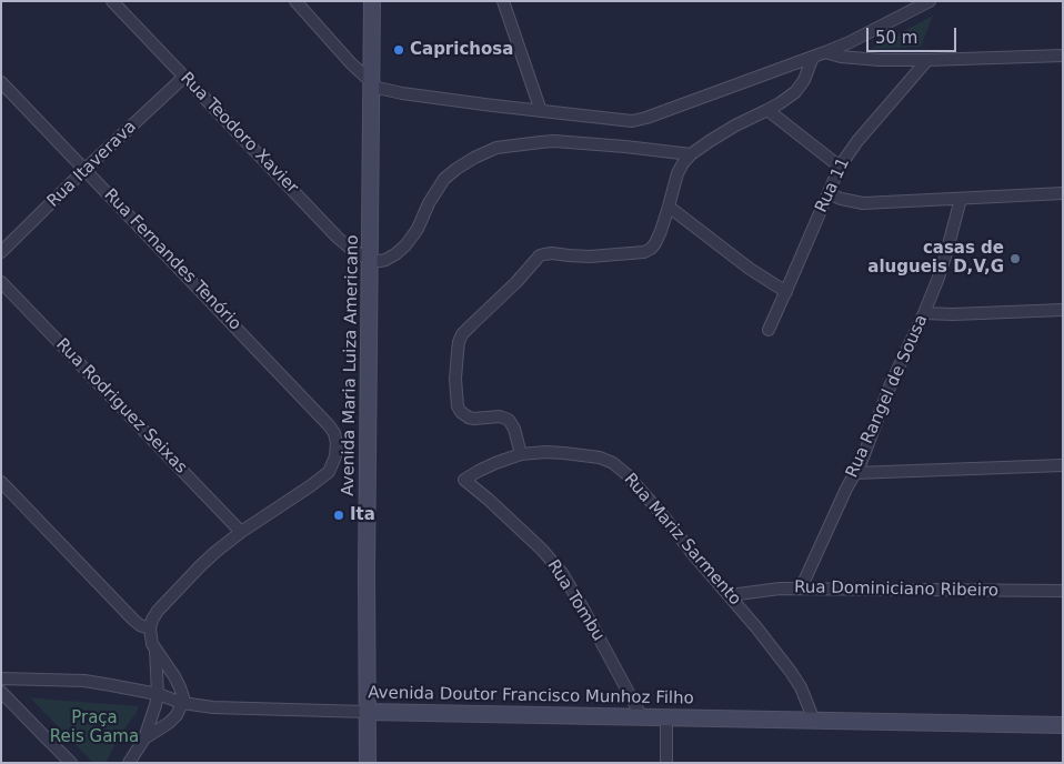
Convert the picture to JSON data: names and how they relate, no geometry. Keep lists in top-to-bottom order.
{
  "streets": {
    "main road": ["Avenida Maria Luiza Americano", "Avenida Doutor Francisco Munhoz Filho"],
    "street": [
      "Rua Teodoro Xavier",
      "Rua Itaverava",
      "Rua 11",
      "Rua Fernandes Tenório",
      "Rua Rangel de Sousa",
      "Rua Rodriguez Seixas",
      "Rua Mariz Sarmento",
      "Rua Dominiciano Ribeiro",
      "Rua Tombu"
    ]
  },
  "crossings": [
    ["Rua Teodoro Xavier", "Rua Itaverava"],
    ["Rua Teodoro Xavier", "Avenida Maria Luiza Americano"],
    ["Rua Itaverava", "Rua Fernandes Tenório"],
    ["Rua Fernandes Tenório", "Rua Rodriguez Seixas"],
    ["Avenida Maria Luiza Americano", "Avenida Doutor Francisco Munhoz Filho"],
    ["Rua Rangel de Sousa", "Rua Dominiciano Ribeiro"],
    ["Rua Mariz Sarmento", "Rua Dominiciano Ribeiro"],
    ["Rua Mariz Sarmento", "Rua Tombu"],
    ["Rua Mariz Sarmento", "Avenida Doutor Francisco Munhoz Filho"],
    ["Rua Tombu", "Avenida Doutor Francisco Munhoz Filho"]
  ],
  "parks": ["Praça Reis Gama"],
  "places": ["Caprichosa", "casas de alugueis D,V,G", "Ita"],
  "scale_bar": "50 m"
}
